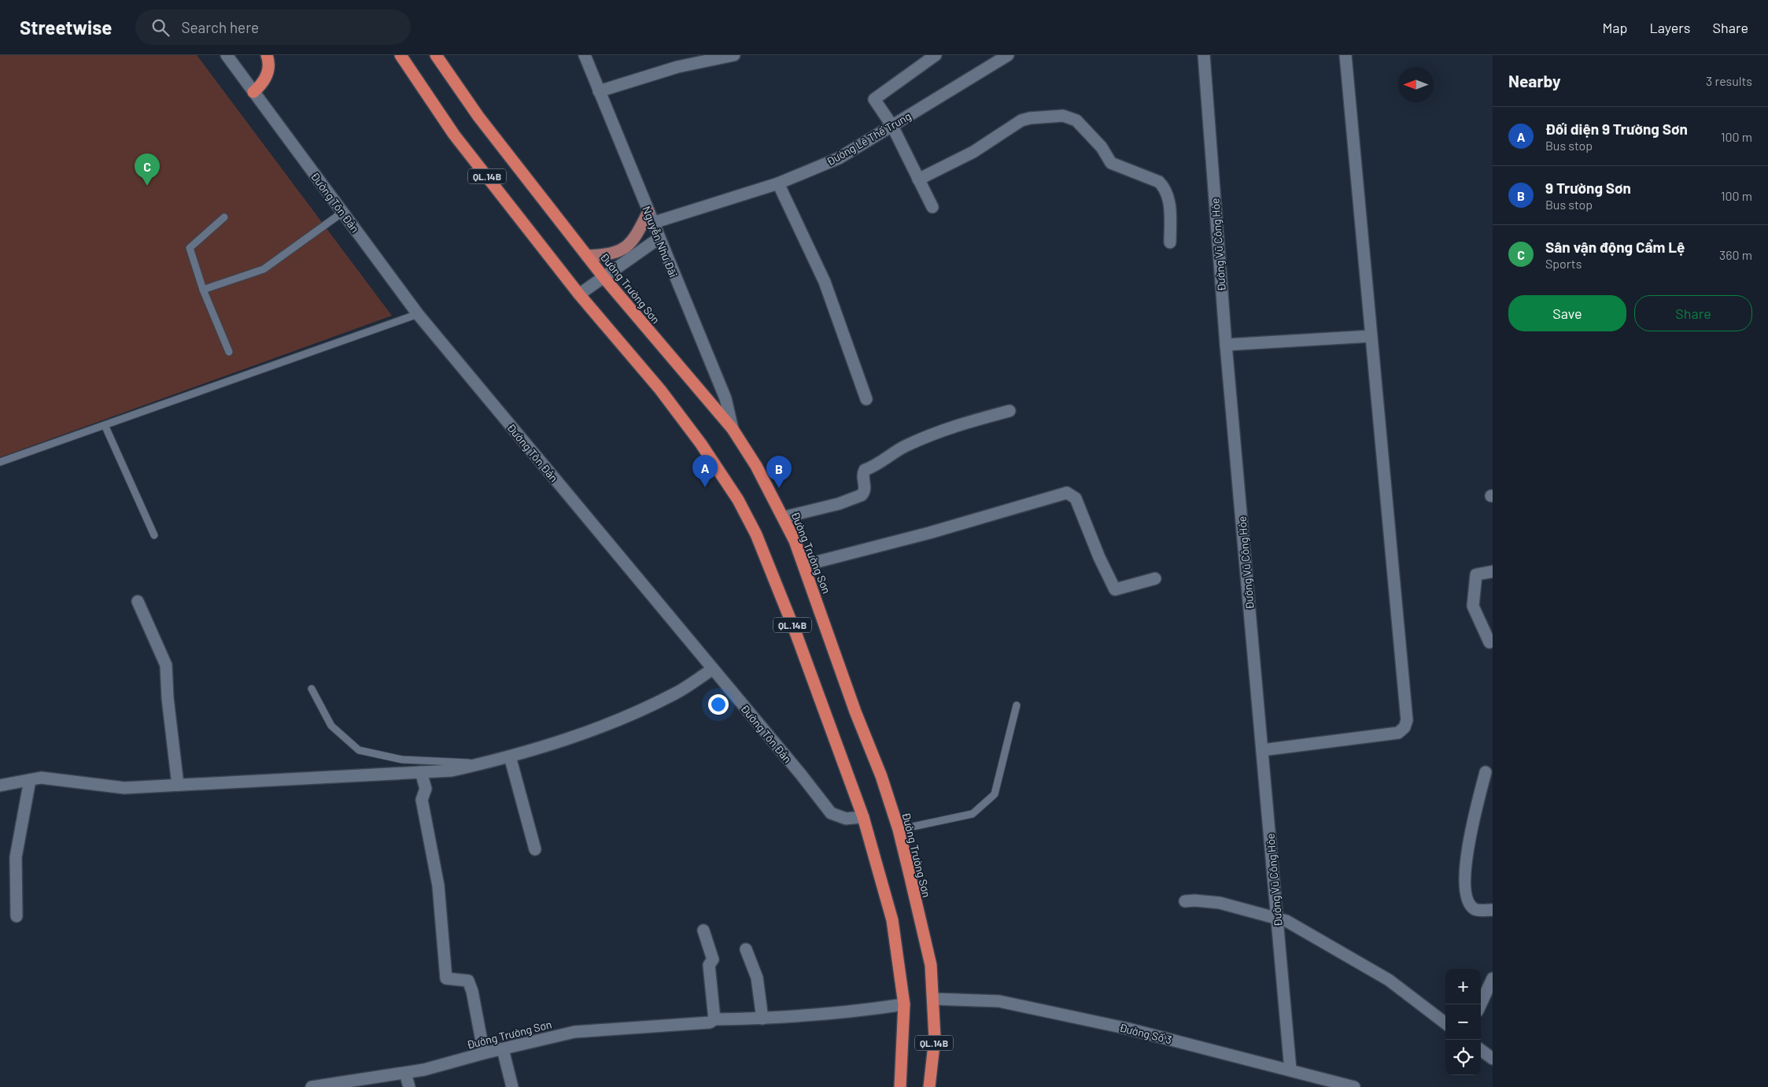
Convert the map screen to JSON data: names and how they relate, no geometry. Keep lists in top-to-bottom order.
{
  "streets": {
    "highway": ["QL.14B", "Đường Trường Sơn"],
    "street": [
      "Đường Lê Thế Trung",
      "Đường Tôn Đản",
      "Nguyễn Như Đãi",
      "Đường Vũ Công Hòe",
      "Đường Số 3"
    ]
  },
  "crossings": [
    ["Đường Lê Thế Trung", "Nguyễn Như Đãi"],
    ["QL.14B", "Đường Tôn Đản"],
    ["QL.14B", "Đường Trường Sơn"],
    ["Nguyễn Như Đãi", "Đường Trường Sơn"],
    ["Đường Vũ Công Hòe", "Đường Số 3"],
    ["Đường Trường Sơn", "Đường Số 3"]
  ],
  "north": "left",
  "page": {
    "header": "Streetwise",
    "search": "Search here",
    "nav": ["Map", "Layers", "Share"],
    "heading": ["Nearby", "3 results"],
    "list": [
      {
        "mark": "A",
        "name": "Đối diện 9 Trường Sơn",
        "note": "Bus stop",
        "value": "100 m"
      },
      {
        "mark": "B",
        "name": "9 Trường Sơn",
        "note": "Bus stop",
        "value": "100 m"
      },
      {
        "mark": "C",
        "name": "Sân vận động Cẩm Lệ",
        "note": "Sports",
        "value": "360 m"
      }
    ],
    "pins": ["C", "A", "B"],
    "buttons": ["Save", "Share"],
    "map_buttons": ["+", "−"]
  }
}
